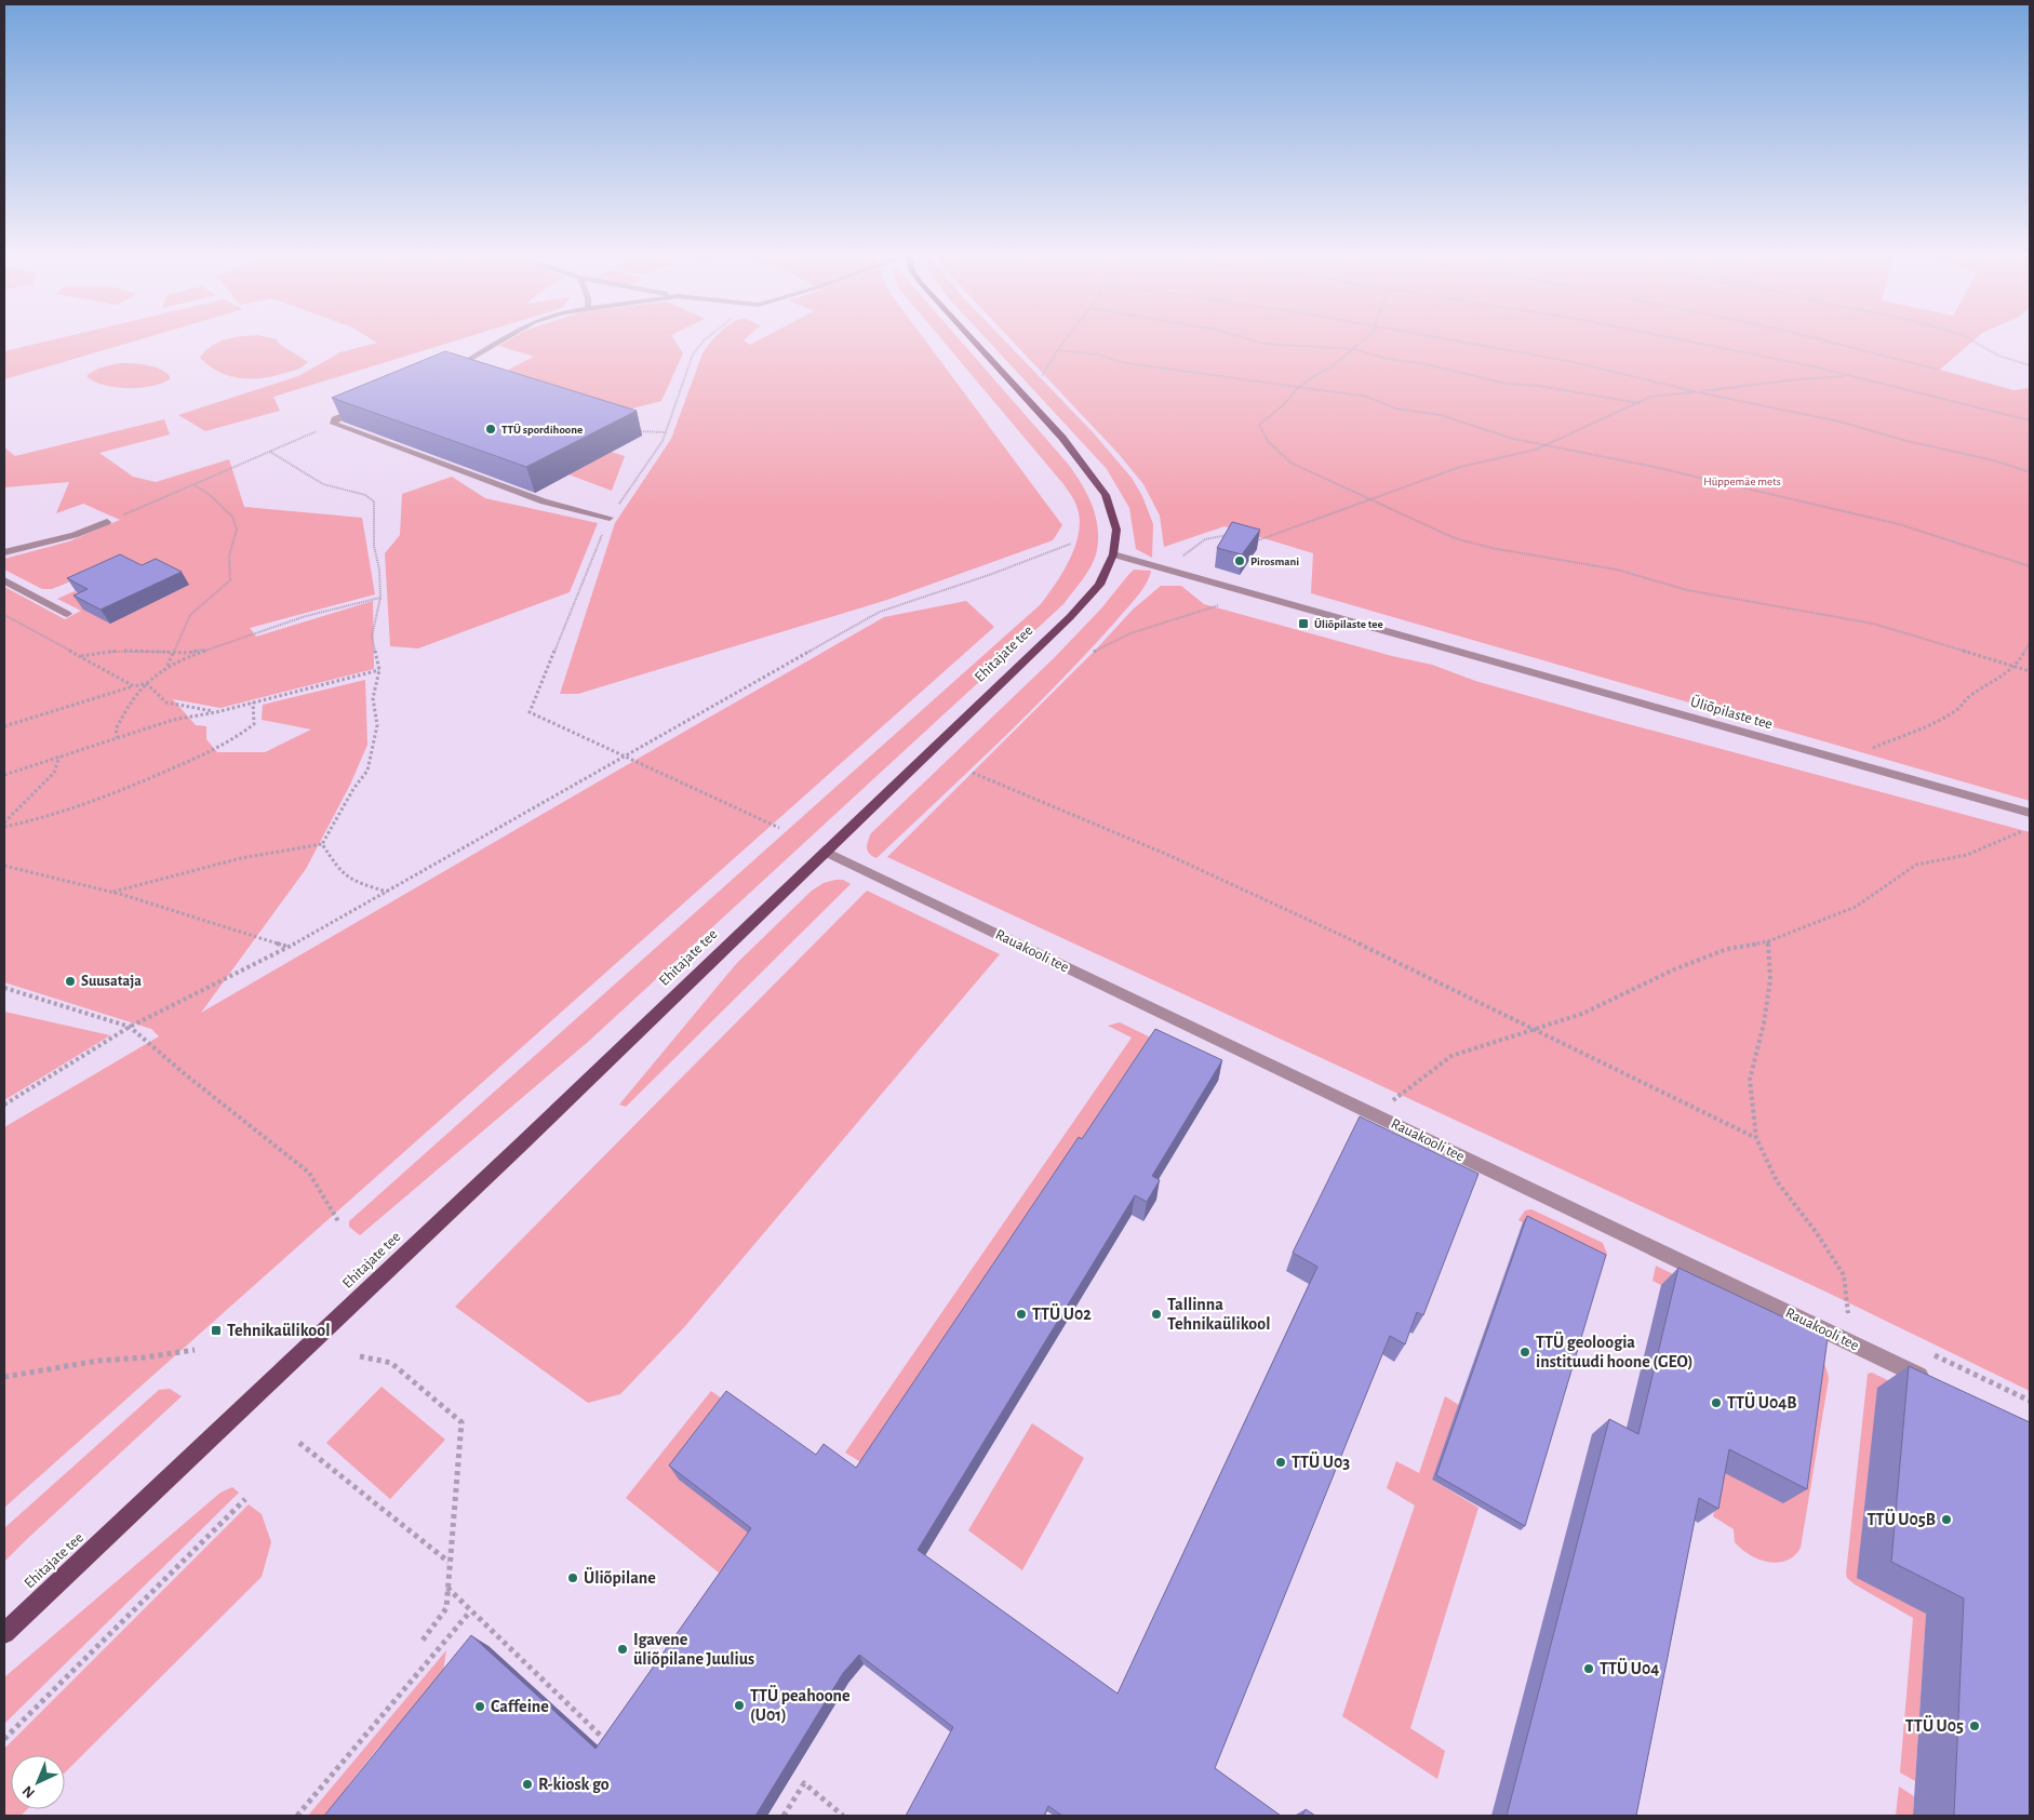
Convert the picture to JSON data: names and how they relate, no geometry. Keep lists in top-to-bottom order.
{
  "streets": {
    "main road": ["Ehitajate tee"],
    "street": ["Üliõpilaste tee", "Rauakooli tee"]
  },
  "crossings": [
    ["Ehitajate tee", "Üliõpilaste tee"],
    ["Ehitajate tee", "Rauakooli tee"]
  ],
  "parks": ["Hüppemäe mets"],
  "places": {
    "other": [
      "TTÜ spordihoone",
      "Pirosmani",
      "Suusataja",
      "TTÜ U02",
      "Tallinna Tehnikaülikool",
      "TTÜ geoloogia instituudi hoone (GEO)",
      "TTÜ U04B",
      "TTÜ U03",
      "TTÜ U05B",
      "Üliõpilane",
      "Igavene üliõpilane Juulius",
      "TTÜ U04",
      "TTÜ peahoone (U01)",
      "Caffeine",
      "TTÜ U05",
      "R-kiosk go"
    ],
    "transit": ["Üliõpilaste tee", "Tehnikaülikool"]
  },
  "north": "bottom left"
}
